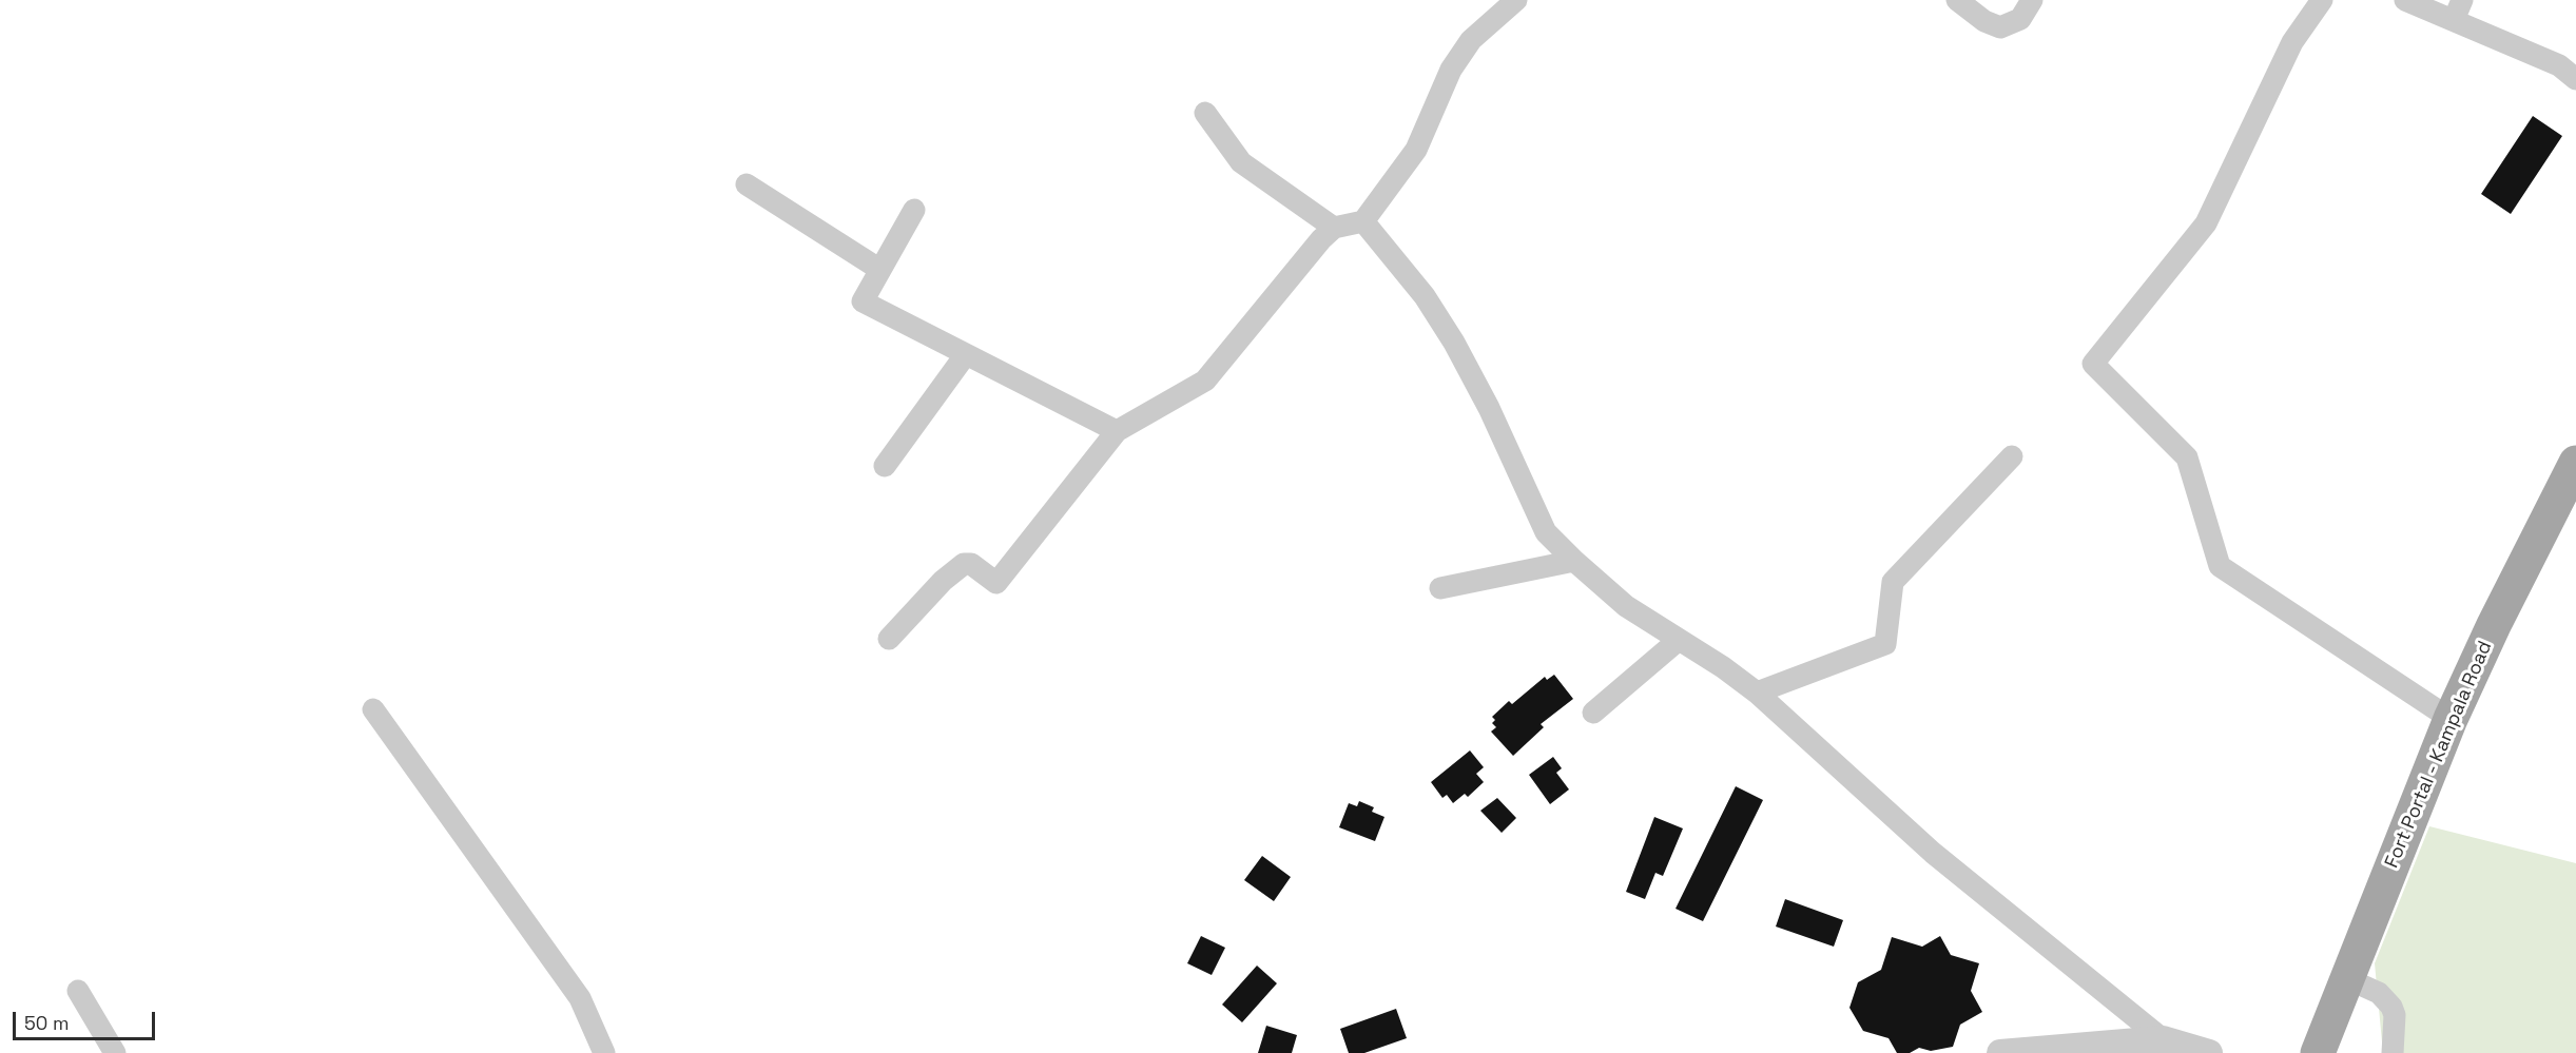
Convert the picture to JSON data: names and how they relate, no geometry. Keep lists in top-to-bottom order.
{
  "streets": {
    "main road": ["Fort Portal - Kampala Road"]
  },
  "scale_bar": "50 m"
}
